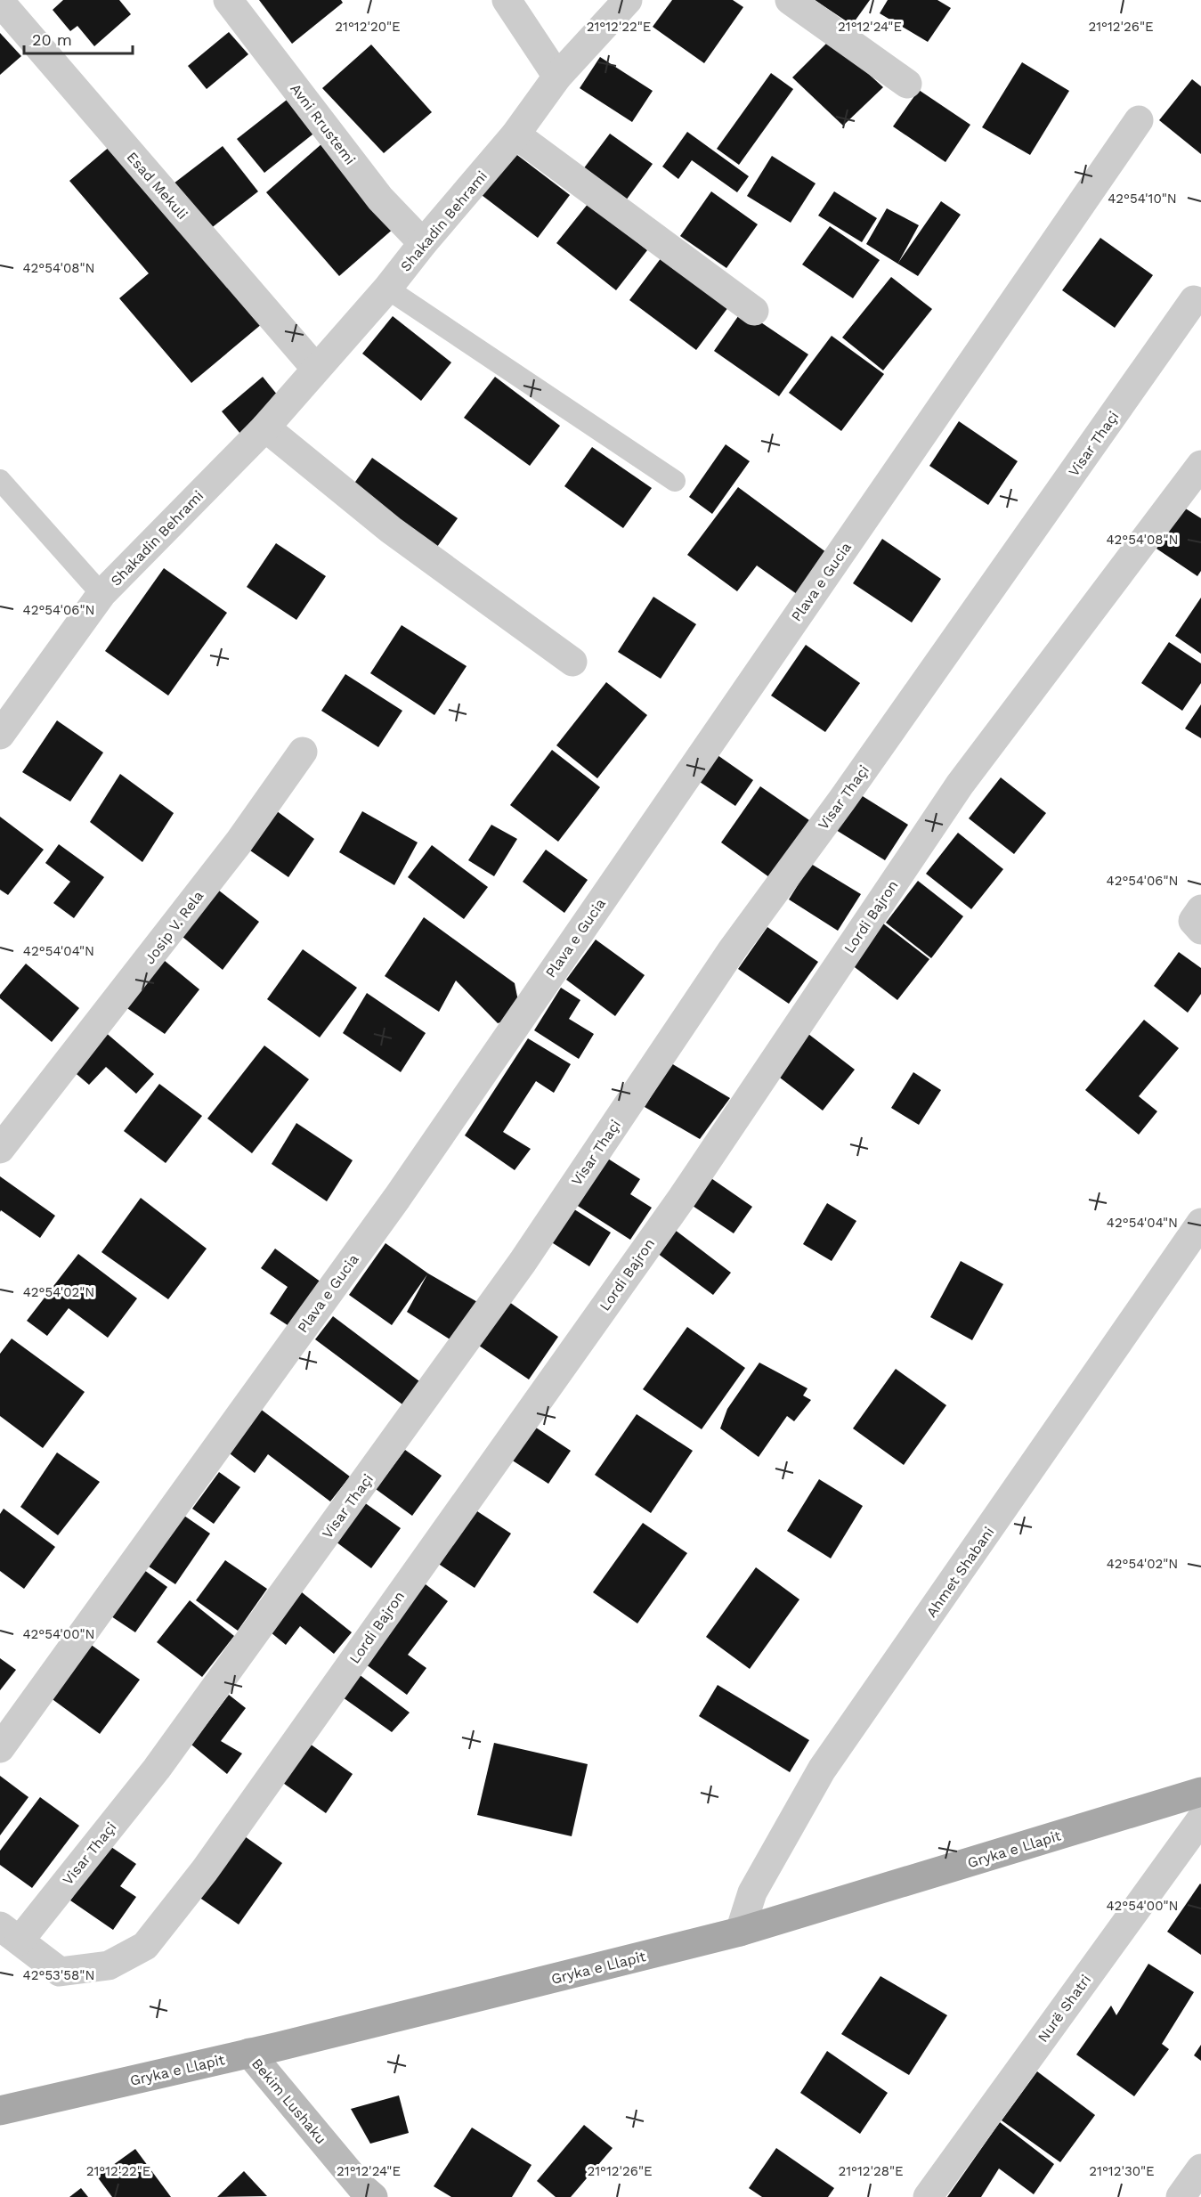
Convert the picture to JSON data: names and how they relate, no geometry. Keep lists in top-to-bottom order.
{
  "streets": {
    "main road": ["Gryka e Llapit"],
    "street": [
      "Avni Rrustemi",
      "Esad Mekuli",
      "Shakadin Behrami",
      "Visar Thaçi",
      "Plava e Gucia",
      "Lordi Bajron",
      "Josip V. Rela",
      "Ahmet Shabani",
      "Nurë Shatri",
      "Bekim Lushaku"
    ]
  },
  "crossings": [
    ["Avni Rrustemi", "Shakadin Behrami"],
    ["Esad Mekuli", "Shakadin Behrami"],
    ["Visar Thaçi", "Lordi Bajron"],
    ["Ahmet Shabani", "Gryka e Llapit"],
    ["Gryka e Llapit", "Nurë Shatri"],
    ["Gryka e Llapit", "Bekim Lushaku"]
  ],
  "scale_bar": "20 m",
  "coordinates": [
    "21°12'20\"E",
    "21°12'22\"E",
    "21°12'24\"E",
    "21°12'26\"E",
    "42°54'10\"N",
    "42°54'08\"N",
    "42°54'06\"N",
    "42°54'04\"N",
    "42°54'02\"N",
    "42°54'00\"N",
    "42°53'58\"N",
    "21°12'28\"E",
    "21°12'30\"E"
  ]
}
